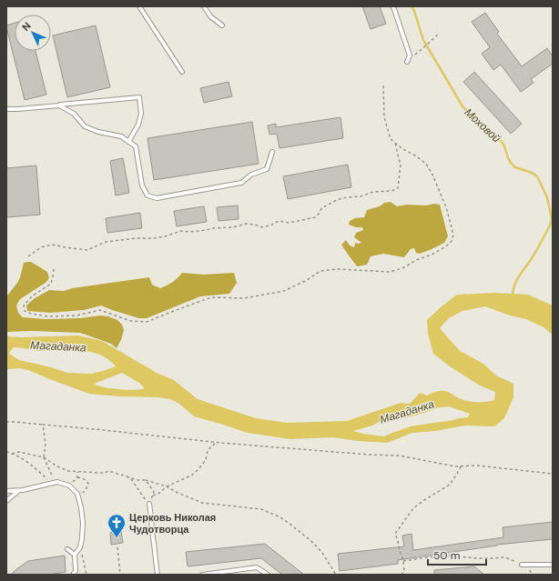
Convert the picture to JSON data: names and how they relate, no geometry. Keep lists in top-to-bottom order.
{
  "water": ["Моховой", "Магаданка"],
  "places": {
    "church": ["Церковь Николая Чудотворца"]
  },
  "scale_bar": "50 m",
  "north": "top left"
}
